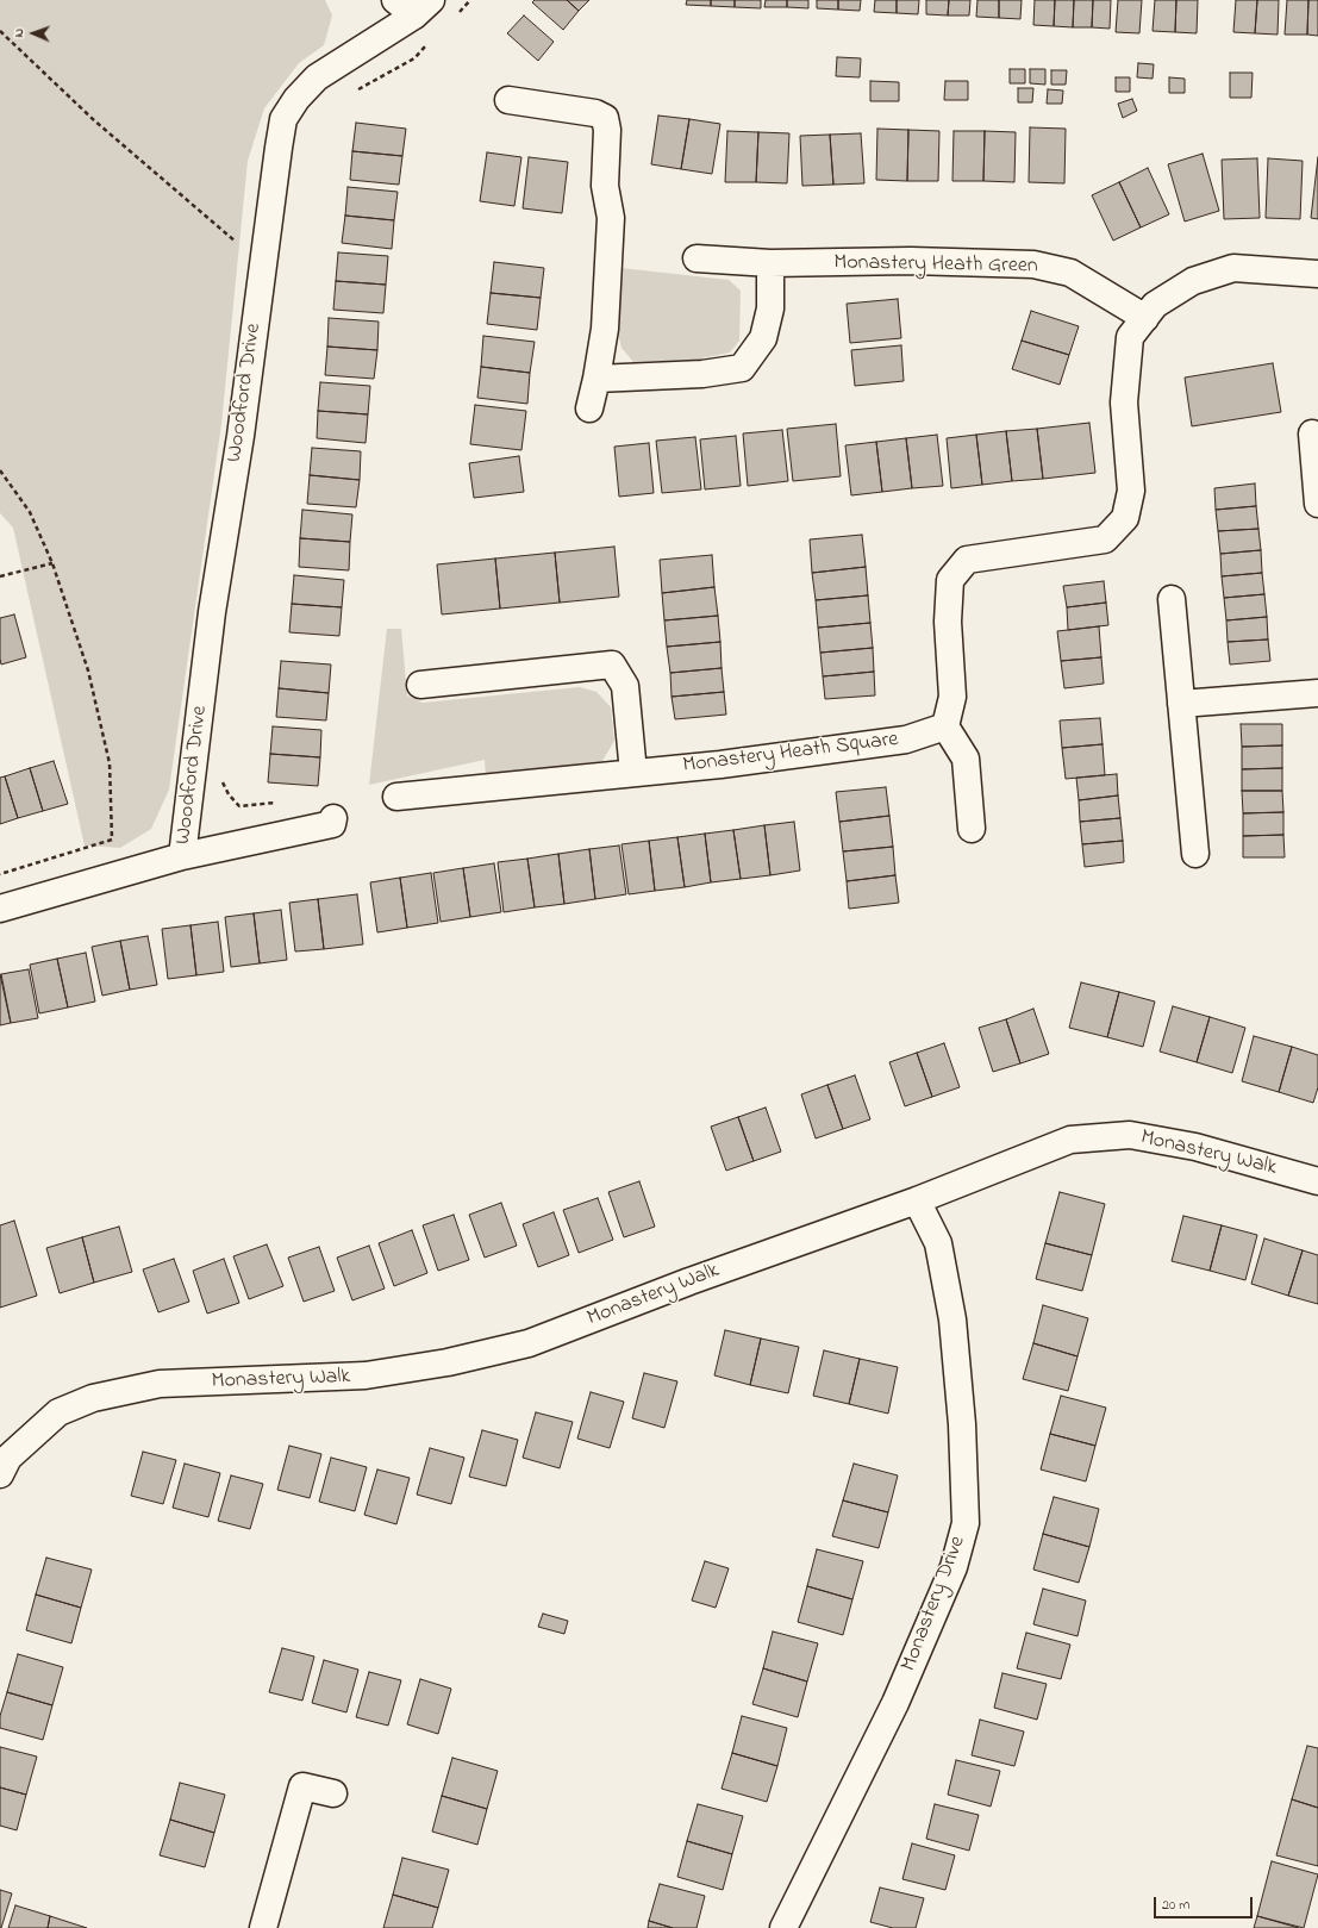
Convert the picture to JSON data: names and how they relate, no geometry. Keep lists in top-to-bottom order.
{
  "streets": {
    "street": [
      "Monastery Heath Green",
      "Woodford Drive",
      "Monastery Heath Square",
      "Monastery Walk",
      "Monastery Drive"
    ]
  },
  "crossings": [
    ["Monastery Walk", "Monastery Drive"]
  ],
  "scale_bar": "20 m",
  "north": "left"
}
